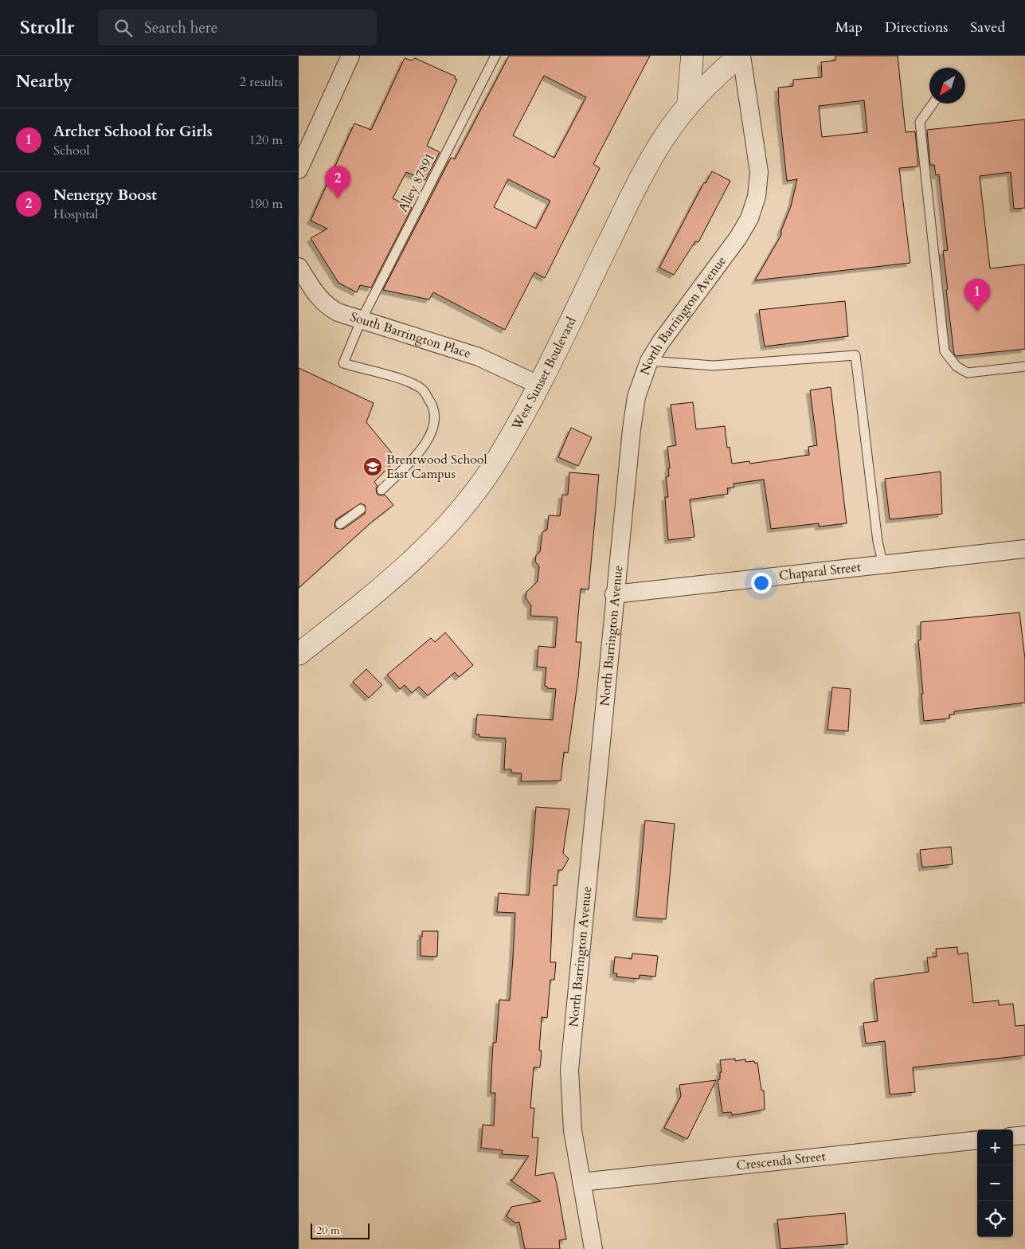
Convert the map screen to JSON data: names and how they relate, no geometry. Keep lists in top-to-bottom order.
{
  "streets": {
    "main road": ["West Sunset Boulevard"],
    "street": [
      "North Barrington Avenue",
      "South Barrington Place",
      "Chaparal Street",
      "Crescenda Street"
    ],
    "lane": ["Alley 87891"]
  },
  "crossings": [
    ["Alley 87891", "South Barrington Place"],
    ["North Barrington Avenue", "West Sunset Boulevard"],
    ["North Barrington Avenue", "Chaparal Street"],
    ["North Barrington Avenue", "Crescenda Street"],
    ["South Barrington Place", "West Sunset Boulevard"]
  ],
  "places": {
    "school or university": ["Brentwood School East Campus"]
  },
  "scale_bar": "20 m",
  "north": "bottom left",
  "page": {
    "header": "Strollr",
    "search": "Search here",
    "nav": ["Map", "Directions", "Saved"],
    "heading": ["Nearby", "2 results"],
    "list": [
      {
        "mark": "1",
        "name": "Archer School for Girls",
        "note": "School",
        "value": "120 m"
      },
      {
        "mark": "2",
        "name": "Nenergy Boost",
        "note": "Hospital",
        "value": "190 m"
      }
    ],
    "pins": ["2", "1"],
    "map_buttons": ["+", "−"],
    "scale": "20 m"
  }
}
